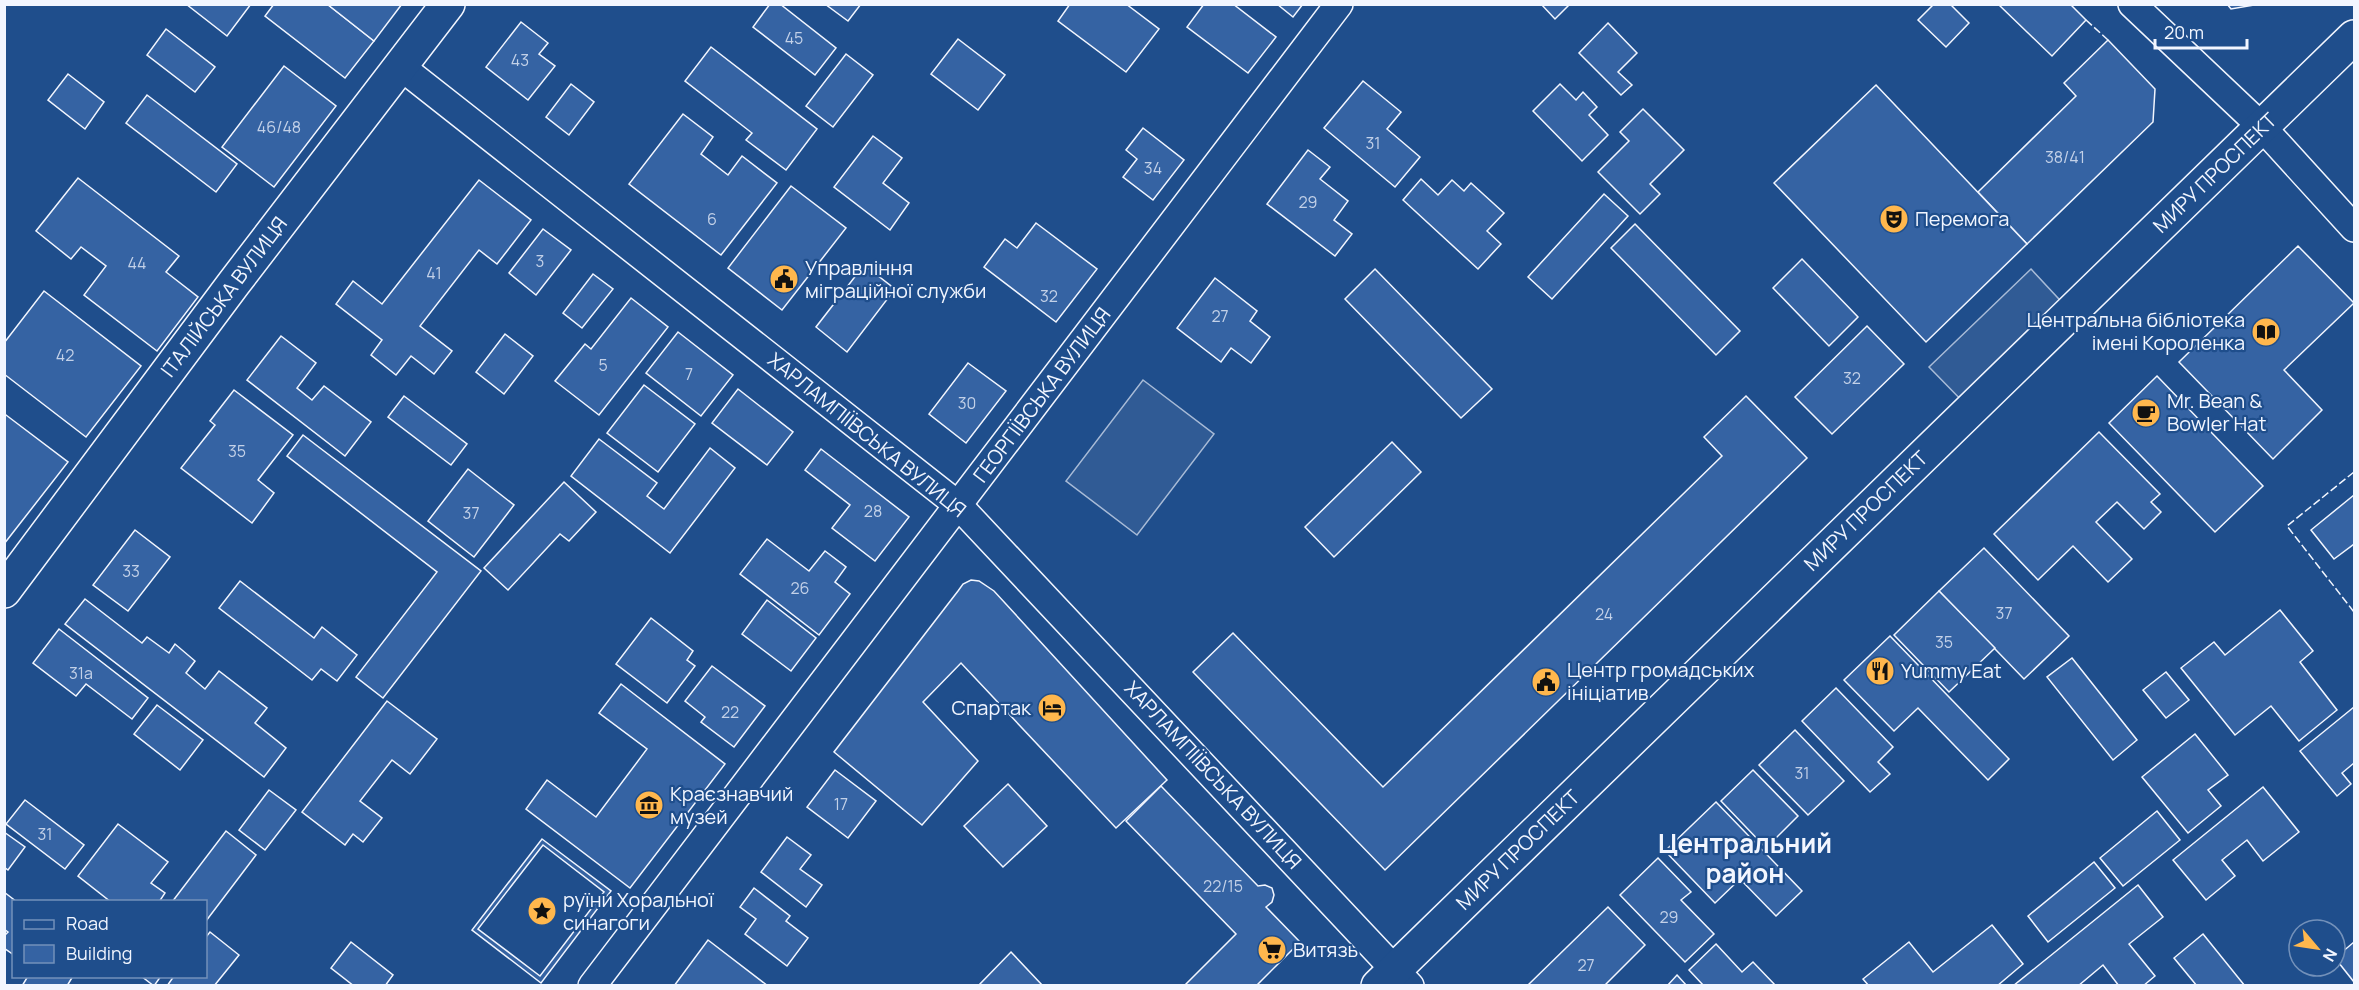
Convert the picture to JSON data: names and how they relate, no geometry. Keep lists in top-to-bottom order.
{
  "streets": {
    "main road": ["МИРУ ПРОСПЕКТ", "ІТАЛІЙСЬКА ВУЛИЦЯ"],
    "street": ["ГЕОРГІЇВСЬКА ВУЛИЦЯ", "ХАРЛАМПІЇВСЬКА ВУЛИЦЯ"]
  },
  "crossings": [
    ["МИРУ ПРОСПЕКТ", "ХАРЛАМПІЇВСЬКА ВУЛИЦЯ"],
    ["ІТАЛІЙСЬКА ВУЛИЦЯ", "ХАРЛАМПІЇВСЬКА ВУЛИЦЯ"],
    ["ГЕОРГІЇВСЬКА ВУЛИЦЯ", "ХАРЛАМПІЇВСЬКА ВУЛИЦЯ"]
  ],
  "districts": ["Центральний район"],
  "places": {
    "theatre": ["Перемога"],
    "public building": ["Управління міграційної служби", "Центр громадських ініціатив"],
    "library": ["Центральна бібліотека імені Короленка"],
    "cafe": ["Mr. Bean & Bowler Hat"],
    "restaurant": ["Yummy Eat"],
    "hotel": ["Спартак"],
    "museum": ["Краєзнавчий музей"],
    "place": ["руїни Хоральної синагоги"],
    "supermarket": ["Витязь"]
  },
  "house_numbers": [
    "45",
    "43",
    "46/48",
    "31",
    "38/41",
    "34",
    "29",
    "6",
    "3",
    "44",
    "41",
    "32",
    "27",
    "42",
    "5",
    "7",
    "32",
    "30",
    "35",
    "28",
    "37",
    "33",
    "26",
    "37",
    "24",
    "35",
    "31а",
    "22",
    "31",
    "17",
    "31",
    "22/15",
    "29",
    "27"
  ],
  "legend": ["Road", "Building"],
  "scale_bar": "20 m",
  "north": "bottom right"
}
